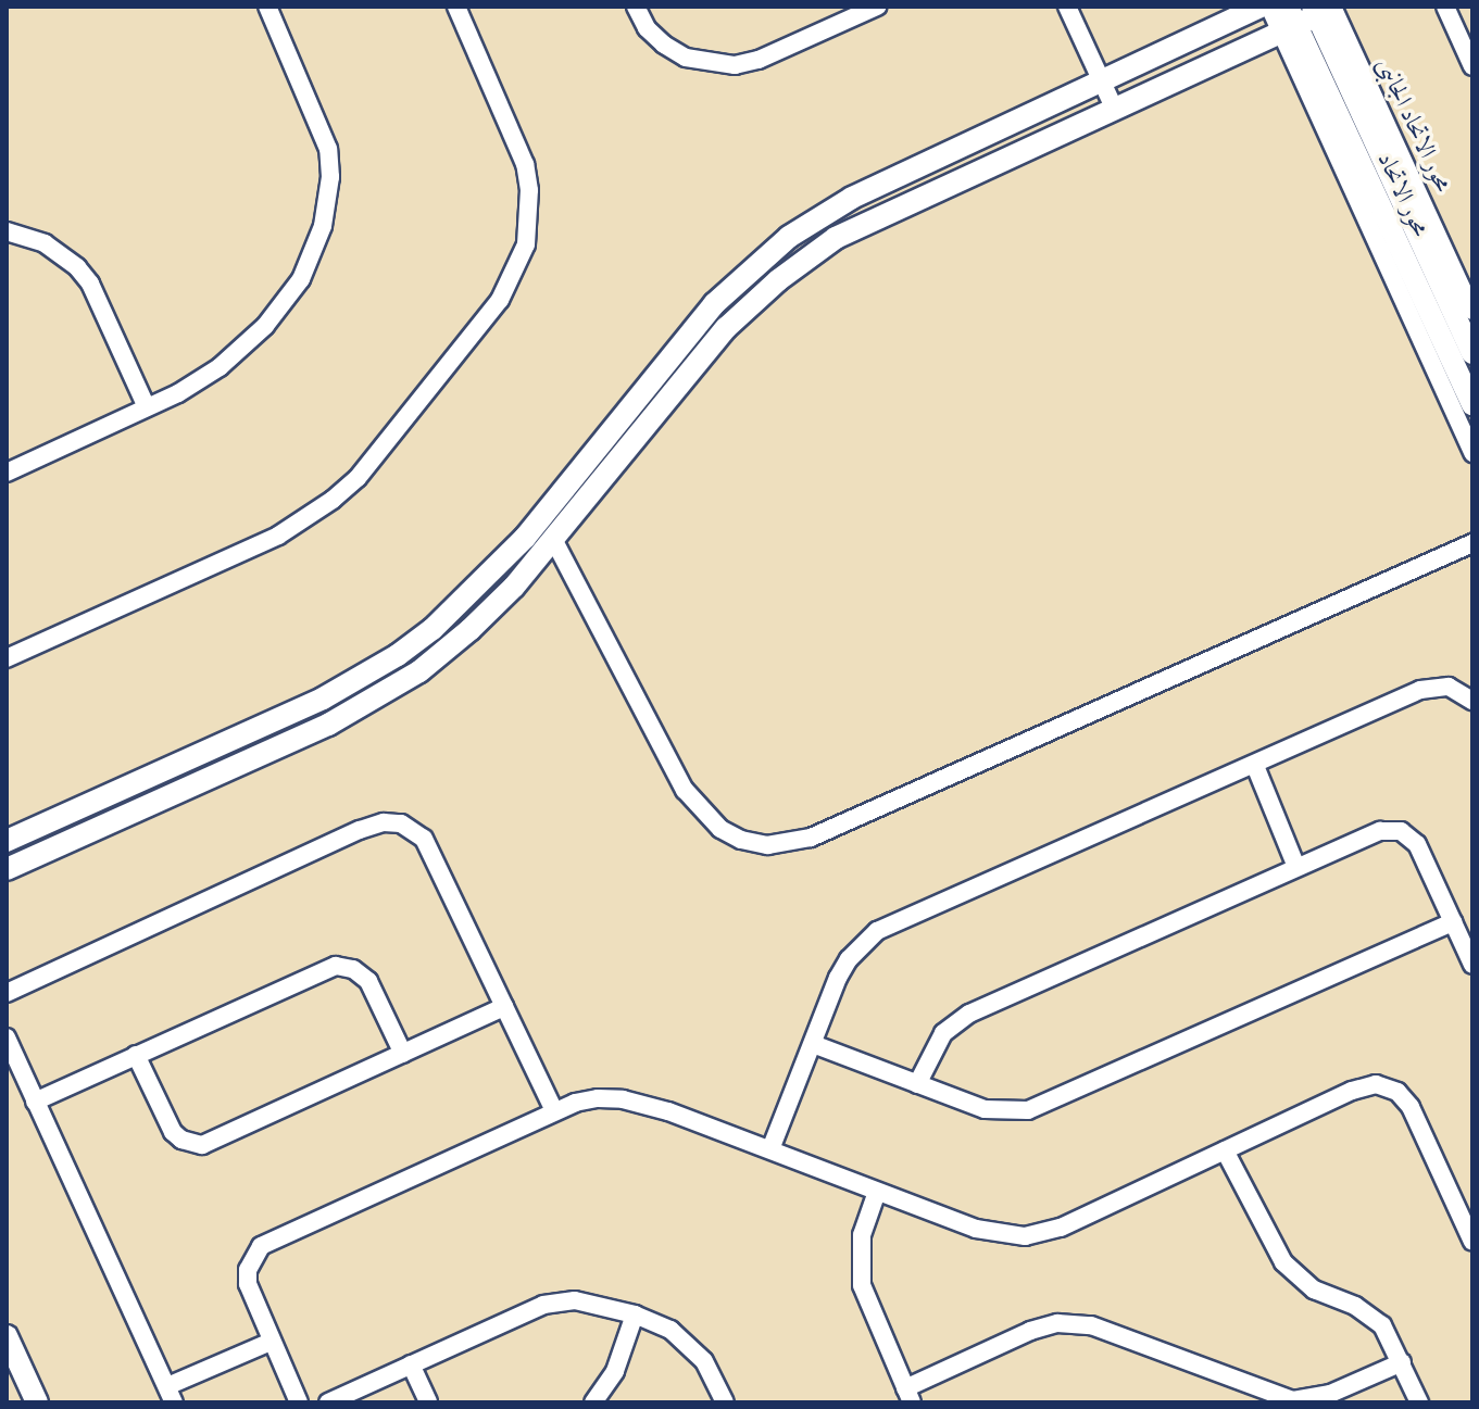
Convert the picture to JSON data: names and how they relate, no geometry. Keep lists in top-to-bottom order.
{
  "streets": {
    "street": ["محور الاتحاد الجانبى", "محور الاتحاد"]
  },
  "crossings": [
    ["محور الاتحاد الجانبى", "محور الاتحاد"]
  ]
}
